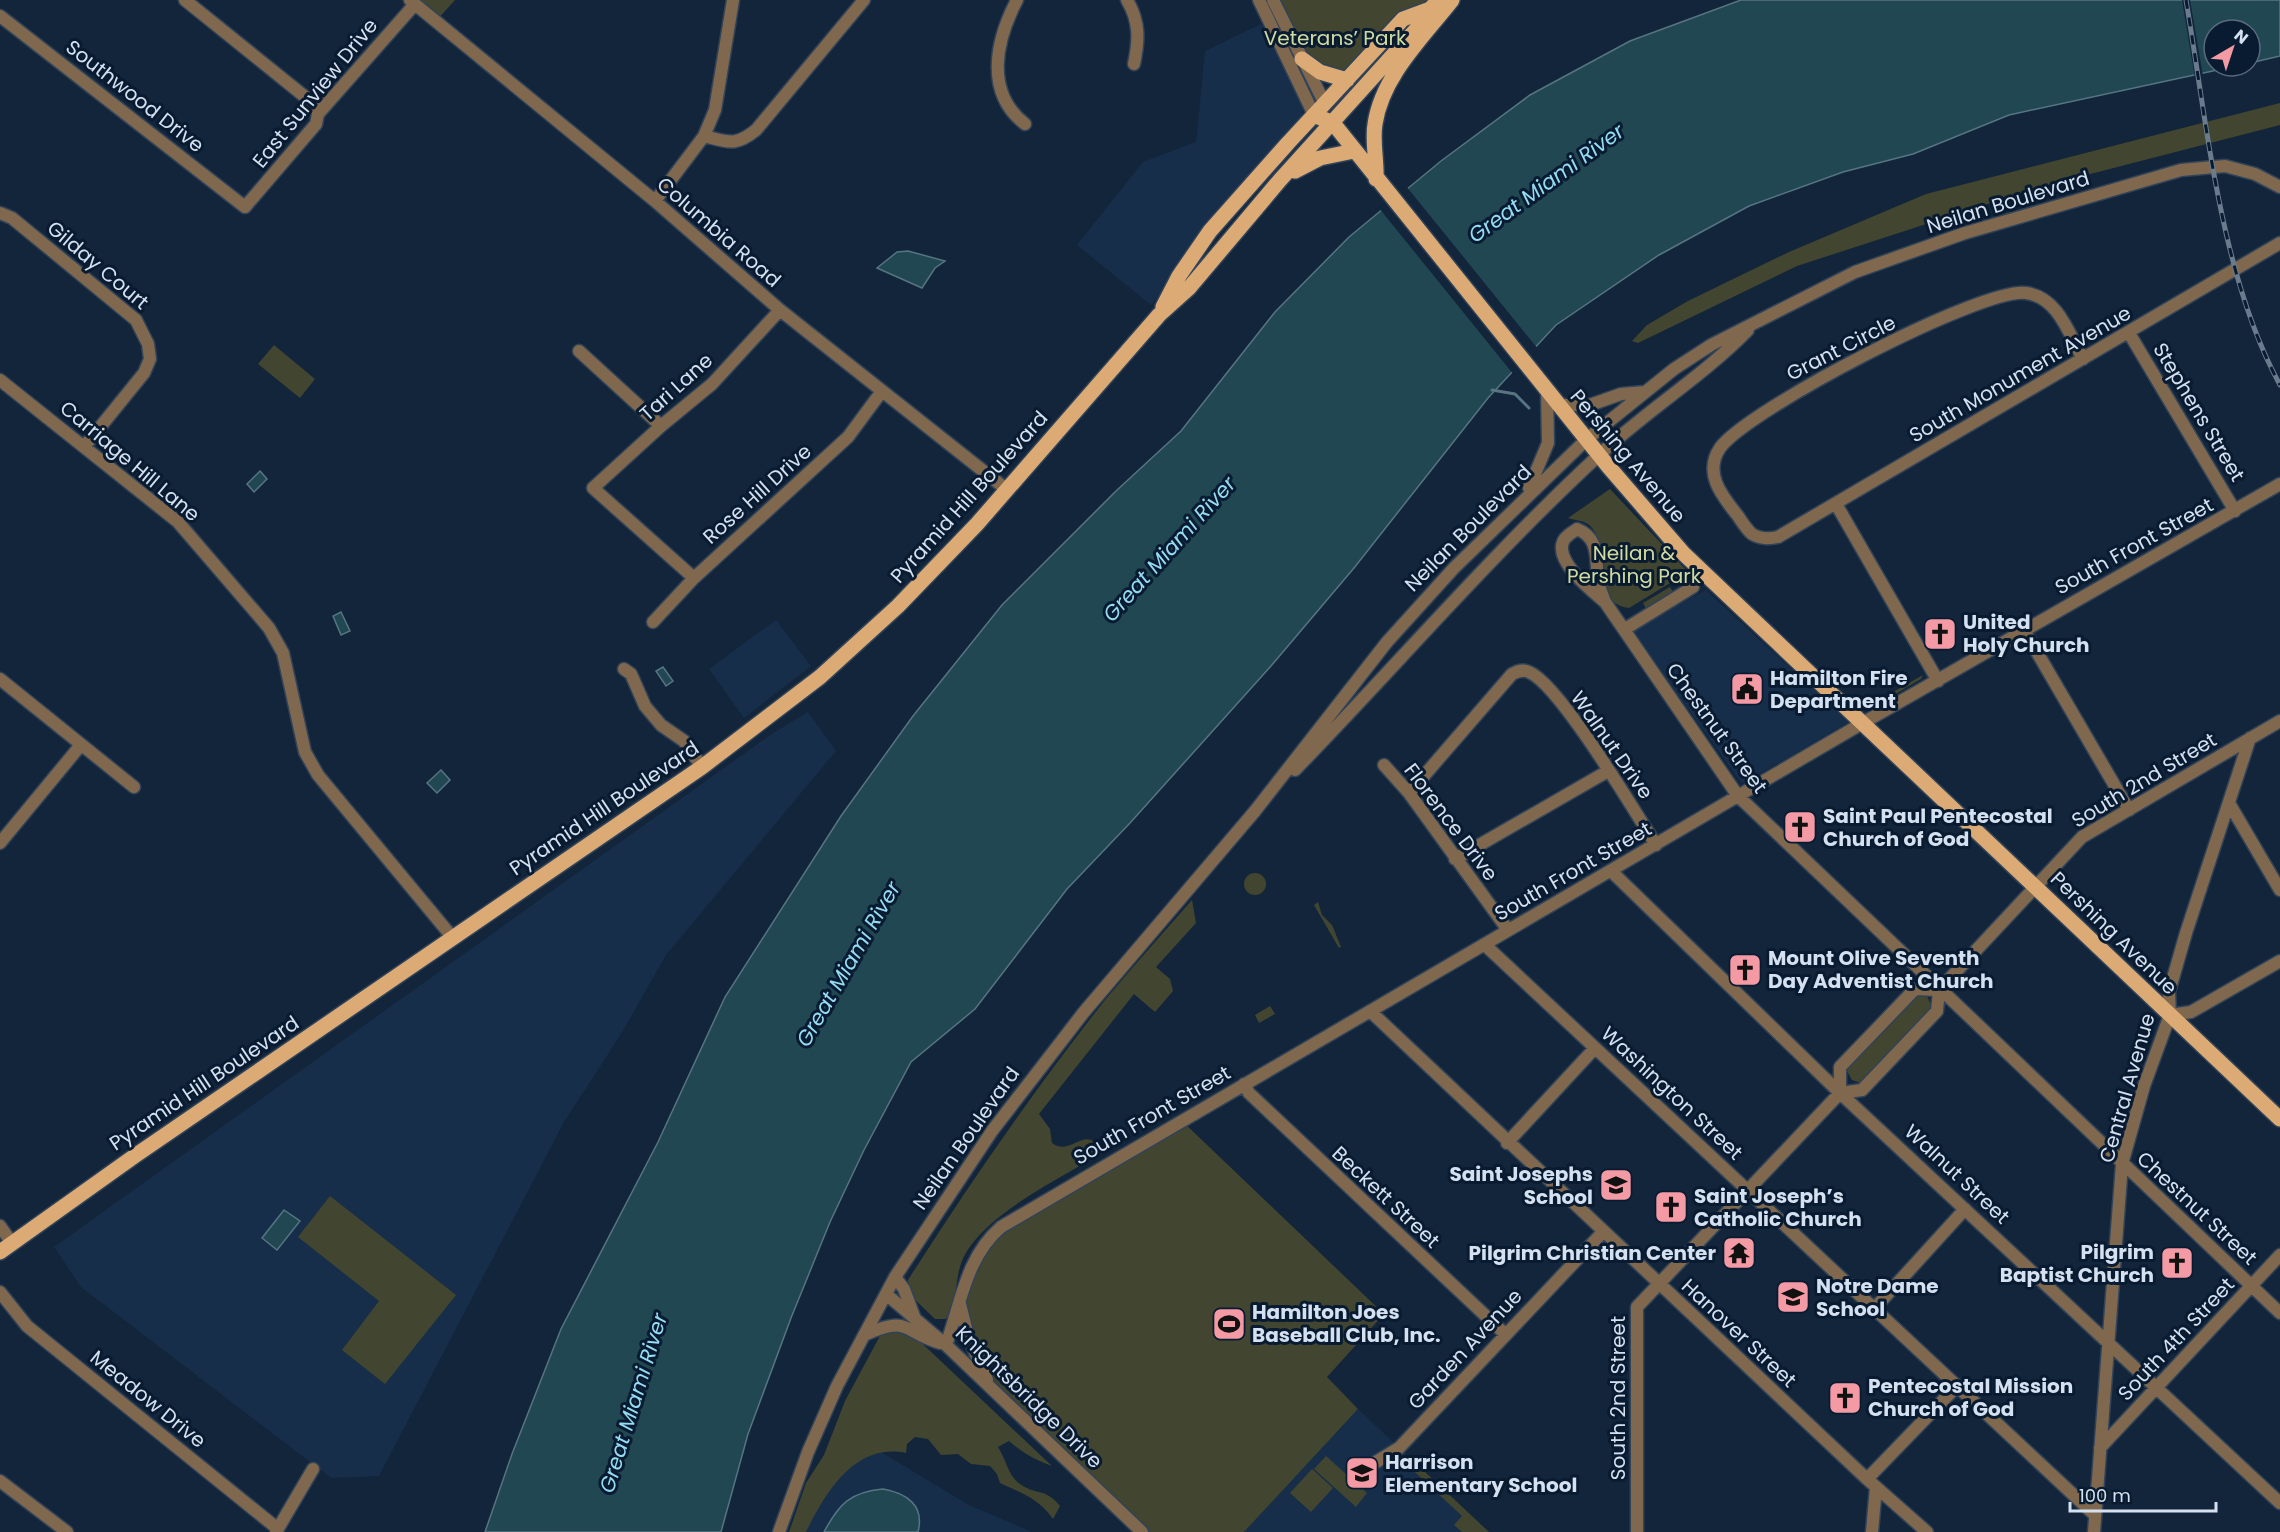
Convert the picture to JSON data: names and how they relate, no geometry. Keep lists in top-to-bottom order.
{
  "streets": {
    "main road": ["Pershing Avenue", "Pyramid Hill Boulevard"],
    "street": [
      "East Sunview Drive",
      "Southwood Drive",
      "Neilan Boulevard",
      "Columbia Road",
      "Gilday Court",
      "Grant Circle",
      "South Monument Avenue",
      "Tari Lane",
      "Stephens Street",
      "Carriage Hill Lane",
      "Rose Hill Drive",
      "South Front Street",
      "Chestnut Street",
      "Walnut Drive",
      "South 2nd Street",
      "Florence Drive",
      "Central Avenue",
      "Washington Street",
      "Walnut Street",
      "Beckett Street",
      "Hanover Street",
      "South 4th Street",
      "Garden Avenue",
      "Knightsbridge Drive",
      "Meadow Drive"
    ]
  },
  "crossings": [
    ["East Sunview Drive", "Southwood Drive"],
    ["East Sunview Drive", "Columbia Road"],
    ["Neilan Boulevard", "Pershing Avenue"],
    ["Neilan Boulevard", "Knightsbridge Drive"],
    ["Columbia Road", "Tari Lane"],
    ["Columbia Road", "Rose Hill Drive"],
    ["Columbia Road", "Pyramid Hill Boulevard"],
    ["Gilday Court", "Carriage Hill Lane"],
    ["Grant Circle", "South Monument Avenue"],
    ["South Monument Avenue", "Stephens Street"],
    ["Tari Lane", "Rose Hill Drive"],
    ["Stephens Street", "South Front Street"],
    ["Pershing Avenue", "Pyramid Hill Boulevard"],
    ["Pershing Avenue", "South Front Street"],
    ["Pershing Avenue", "South 2nd Street"],
    ["Pershing Avenue", "Central Avenue"],
    ["Carriage Hill Lane", "Pyramid Hill Boulevard"],
    ["South Front Street", "Chestnut Street"],
    ["South Front Street", "Walnut Drive"],
    ["South Front Street", "Florence Drive"],
    ["South Front Street", "Washington Street"],
    ["South Front Street", "Walnut Street"],
    ["South Front Street", "Beckett Street"],
    ["South Front Street", "Hanover Street"],
    ["South Front Street", "Knightsbridge Drive"],
    ["Chestnut Street", "South 2nd Street"],
    ["Chestnut Street", "Central Avenue"],
    ["Chestnut Street", "South 4th Street"],
    ["Walnut Drive", "Florence Drive"],
    ["South 2nd Street", "Central Avenue"],
    ["South 2nd Street", "Washington Street"],
    ["South 2nd Street", "Walnut Street"],
    ["South 2nd Street", "Hanover Street"],
    ["Central Avenue", "Washington Street"],
    ["Central Avenue", "Walnut Street"],
    ["Central Avenue", "South 4th Street"],
    ["Walnut Street", "South 4th Street"],
    ["Beckett Street", "Garden Avenue"],
    ["Hanover Street", "Garden Avenue"]
  ],
  "water": ["Great Miami River"],
  "parks": ["Veterans’ Park", "Neilan & Pershing Park"],
  "places": {
    "church": [
      "United Holy Church",
      "Saint Paul Pentecostal Church of God",
      "Mount Olive Seventh Day Adventist Church",
      "Saint Joseph’s Catholic Church",
      "Pilgrim Baptist Church",
      "Pentecostal Mission Church of God"
    ],
    "public building": ["Hamilton Fire Department"],
    "school or university": ["Saint Josephs School", "Notre Dame School", "Harrison Elementary School"],
    "temple": ["Pilgrim Christian Center"],
    "sports": ["Hamilton Joes Baseball Club, Inc."]
  },
  "scale_bar": "100 m",
  "north": "top right"
}
